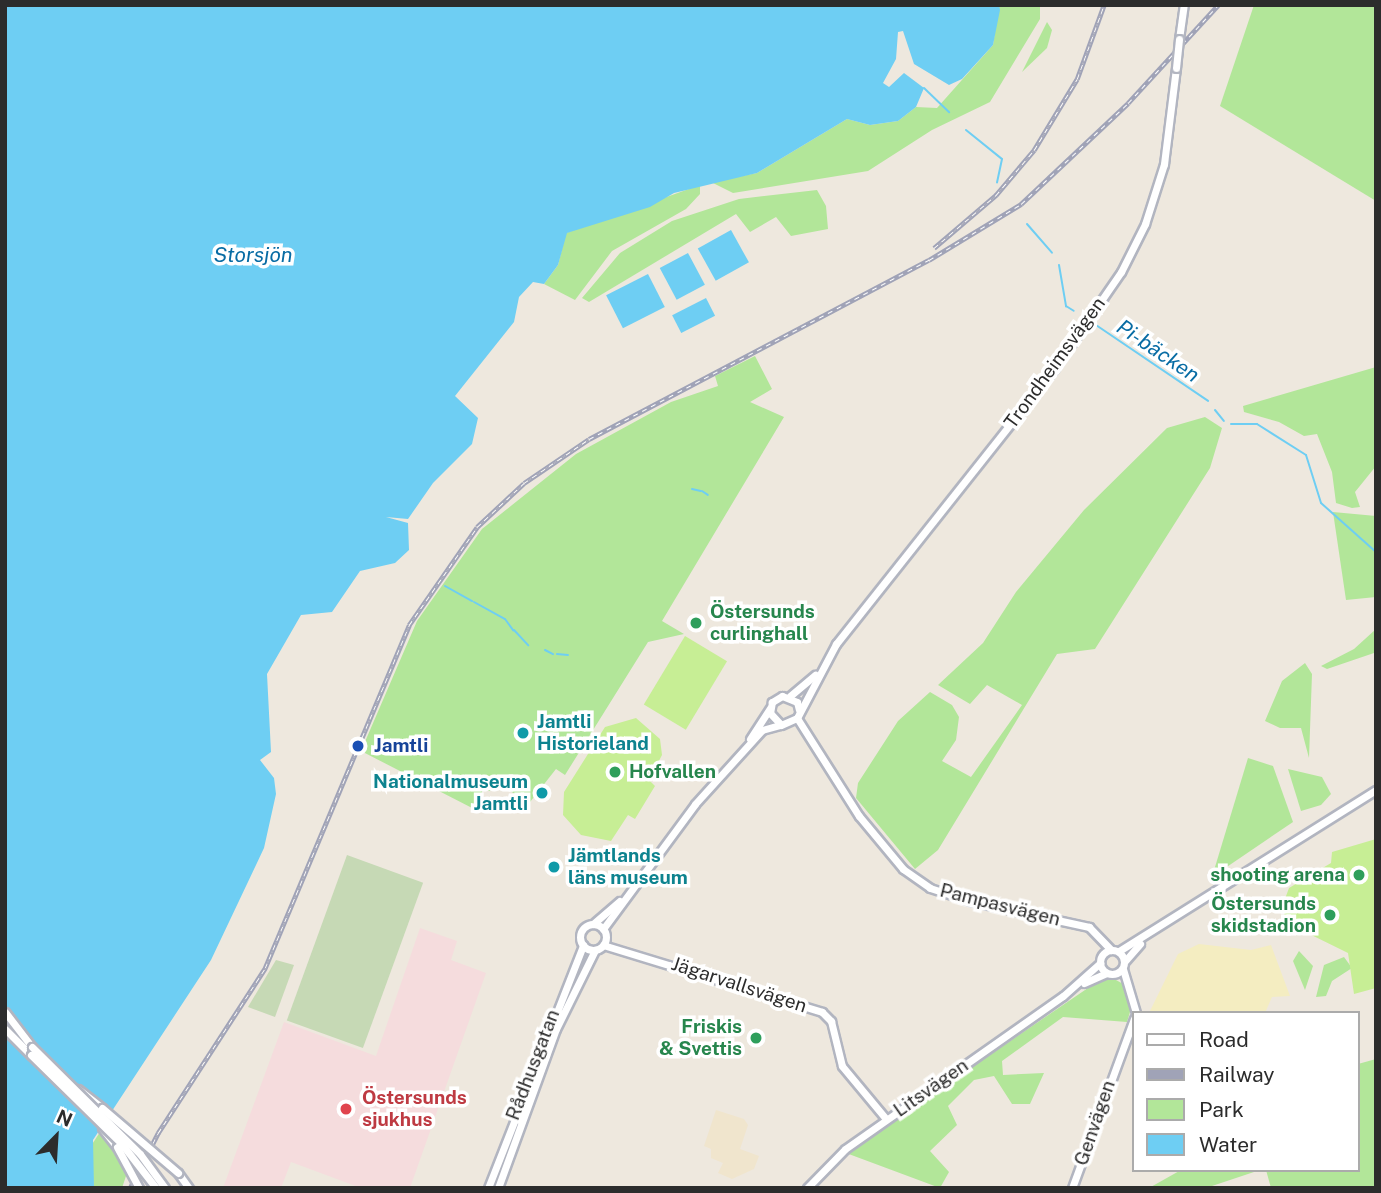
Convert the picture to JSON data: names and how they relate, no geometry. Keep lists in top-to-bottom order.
{
  "streets": {
    "main road": [
      "Trondheimsvägen",
      "Pampasvägen",
      "Jägarvallsvägen",
      "Rådhusgatan",
      "Litsvägen",
      "Genvägen"
    ]
  },
  "crossings": [
    ["Trondheimsvägen", "Pampasvägen"],
    ["Pampasvägen", "Litsvägen"],
    ["Jägarvallsvägen", "Rådhusgatan"],
    ["Jägarvallsvägen", "Litsvägen"]
  ],
  "water": ["Storsjön", "Pi-bäcken"],
  "places": [
    "Östersunds curlinghall",
    "Jamtli Historieland",
    "Jamtli",
    "Hofvallen",
    "Nationalmuseum Jamtli",
    "Jämtlands läns museum",
    "shooting arena",
    "Östersunds skidstadion",
    "Friskis & Svettis",
    "Östersunds sjukhus"
  ],
  "legend": [
    "Road",
    "Railway",
    "Park",
    "Water"
  ],
  "north": "top right"
}
